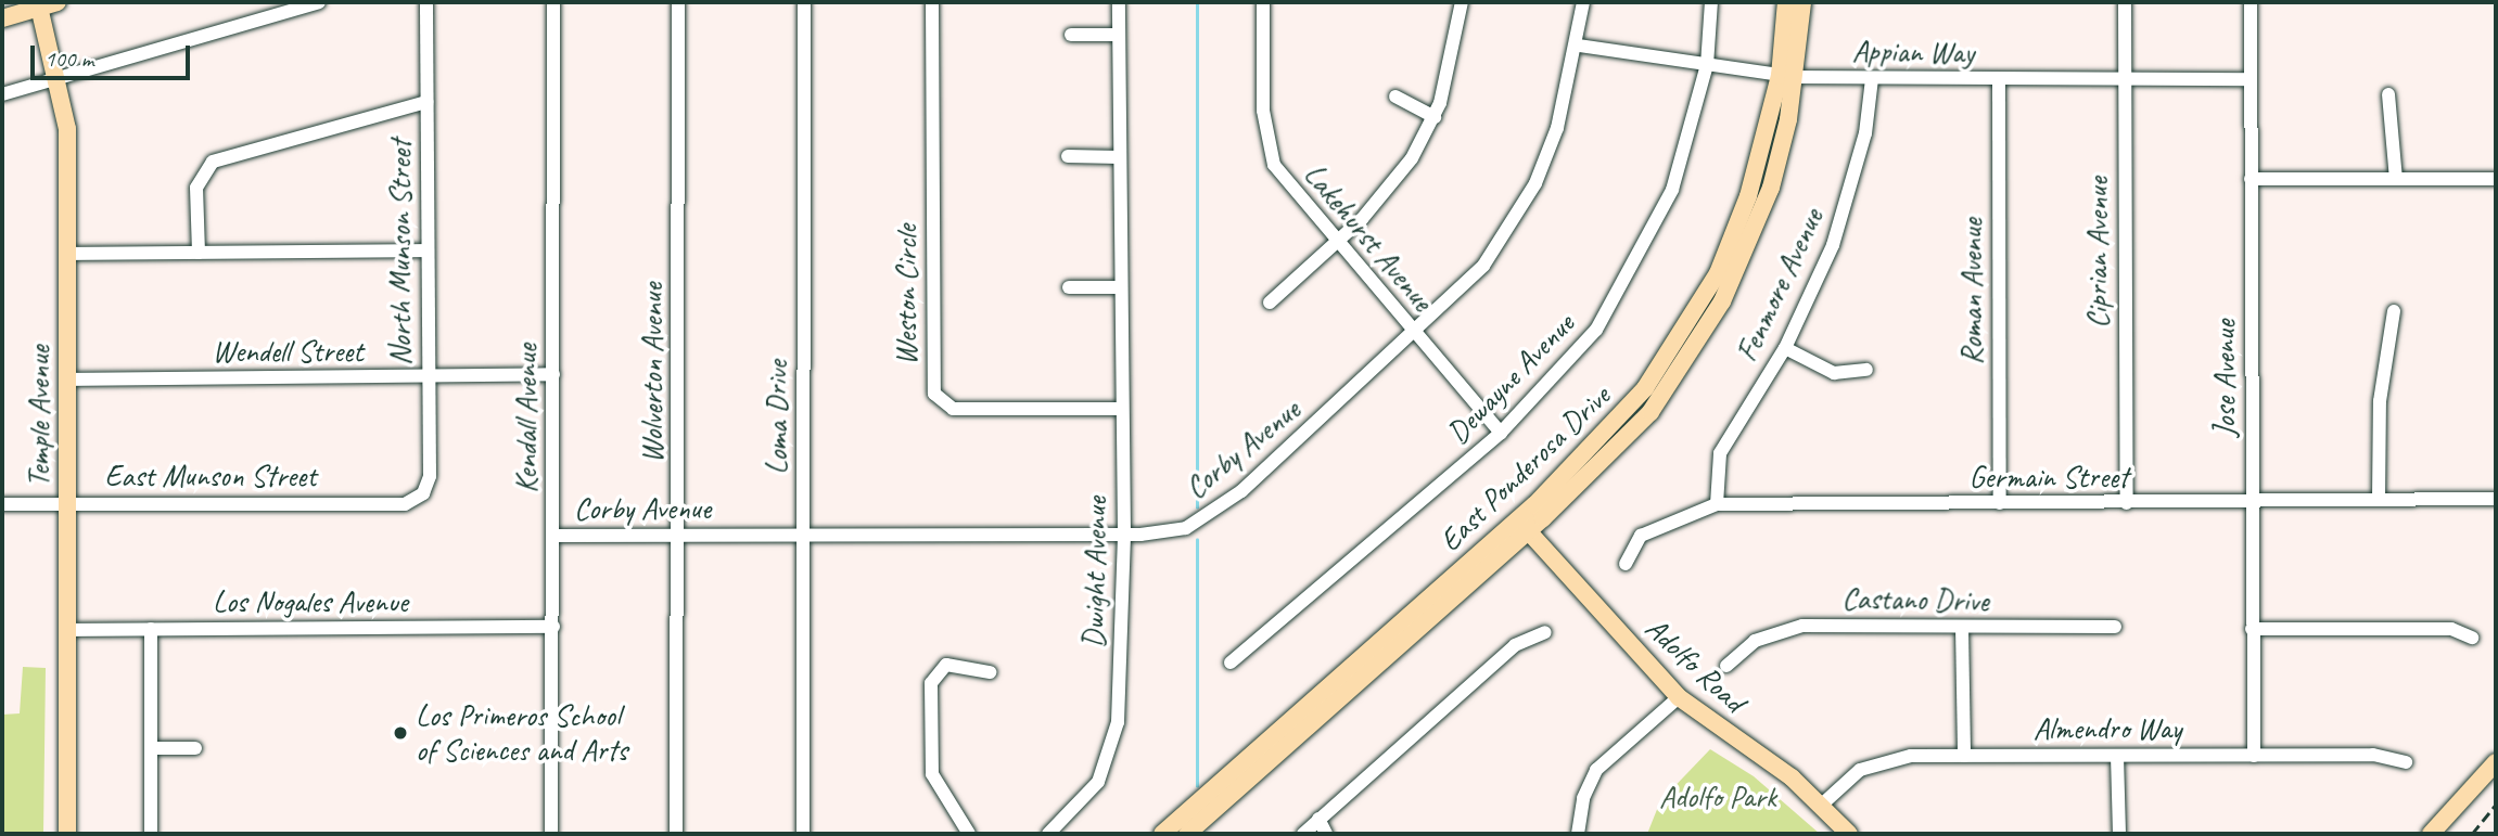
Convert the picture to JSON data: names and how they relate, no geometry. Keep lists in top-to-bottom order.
{
  "streets": {
    "main road": ["Temple Avenue", "East Ponderosa Drive", "Adolfo Road"],
    "street": [
      "Appian Way",
      "Lakehurst Avenue",
      "North Munson Street",
      "Ciprian Avenue",
      "Fenmore Avenue",
      "Roman Avenue",
      "Weston Circle",
      "Wendell Street",
      "Wolverton Avenue",
      "Dewayne Avenue",
      "Jose Avenue",
      "Loma Drive",
      "Kendall Avenue",
      "Corby Avenue",
      "East Munson Street",
      "Germain Street",
      "Dwight Avenue",
      "Castano Drive",
      "Los Nogales Avenue",
      "Almendro Way"
    ]
  },
  "crossings": [
    ["Appian Way", "Ciprian Avenue"],
    ["Appian Way", "Fenmore Avenue"],
    ["Appian Way", "Roman Avenue"],
    ["Appian Way", "Dewayne Avenue"],
    ["Appian Way", "Jose Avenue"],
    ["Appian Way", "Corby Avenue"],
    ["Appian Way", "East Ponderosa Drive"],
    ["Lakehurst Avenue", "Dewayne Avenue"],
    ["Lakehurst Avenue", "Corby Avenue"],
    ["North Munson Street", "Wendell Street"],
    ["North Munson Street", "East Munson Street"],
    ["Ciprian Avenue", "Germain Street"],
    ["Fenmore Avenue", "Germain Street"],
    ["Roman Avenue", "Germain Street"],
    ["Weston Circle", "Dwight Avenue"],
    ["Wendell Street", "Temple Avenue"],
    ["Wendell Street", "Kendall Avenue"],
    ["Wolverton Avenue", "Corby Avenue"],
    ["Jose Avenue", "Germain Street"],
    ["Jose Avenue", "Almendro Way"],
    ["Temple Avenue", "East Munson Street"],
    ["Temple Avenue", "Los Nogales Avenue"],
    ["Loma Drive", "Corby Avenue"],
    ["Kendall Avenue", "Corby Avenue"],
    ["Kendall Avenue", "Los Nogales Avenue"],
    ["Corby Avenue", "Dwight Avenue"],
    ["East Ponderosa Drive", "Adolfo Road"],
    ["Adolfo Road", "Almendro Way"]
  ],
  "parks": ["Adolfo Park"],
  "places": ["Los Primeros School of Sciences and Arts"],
  "scale_bar": "100 m"
}
